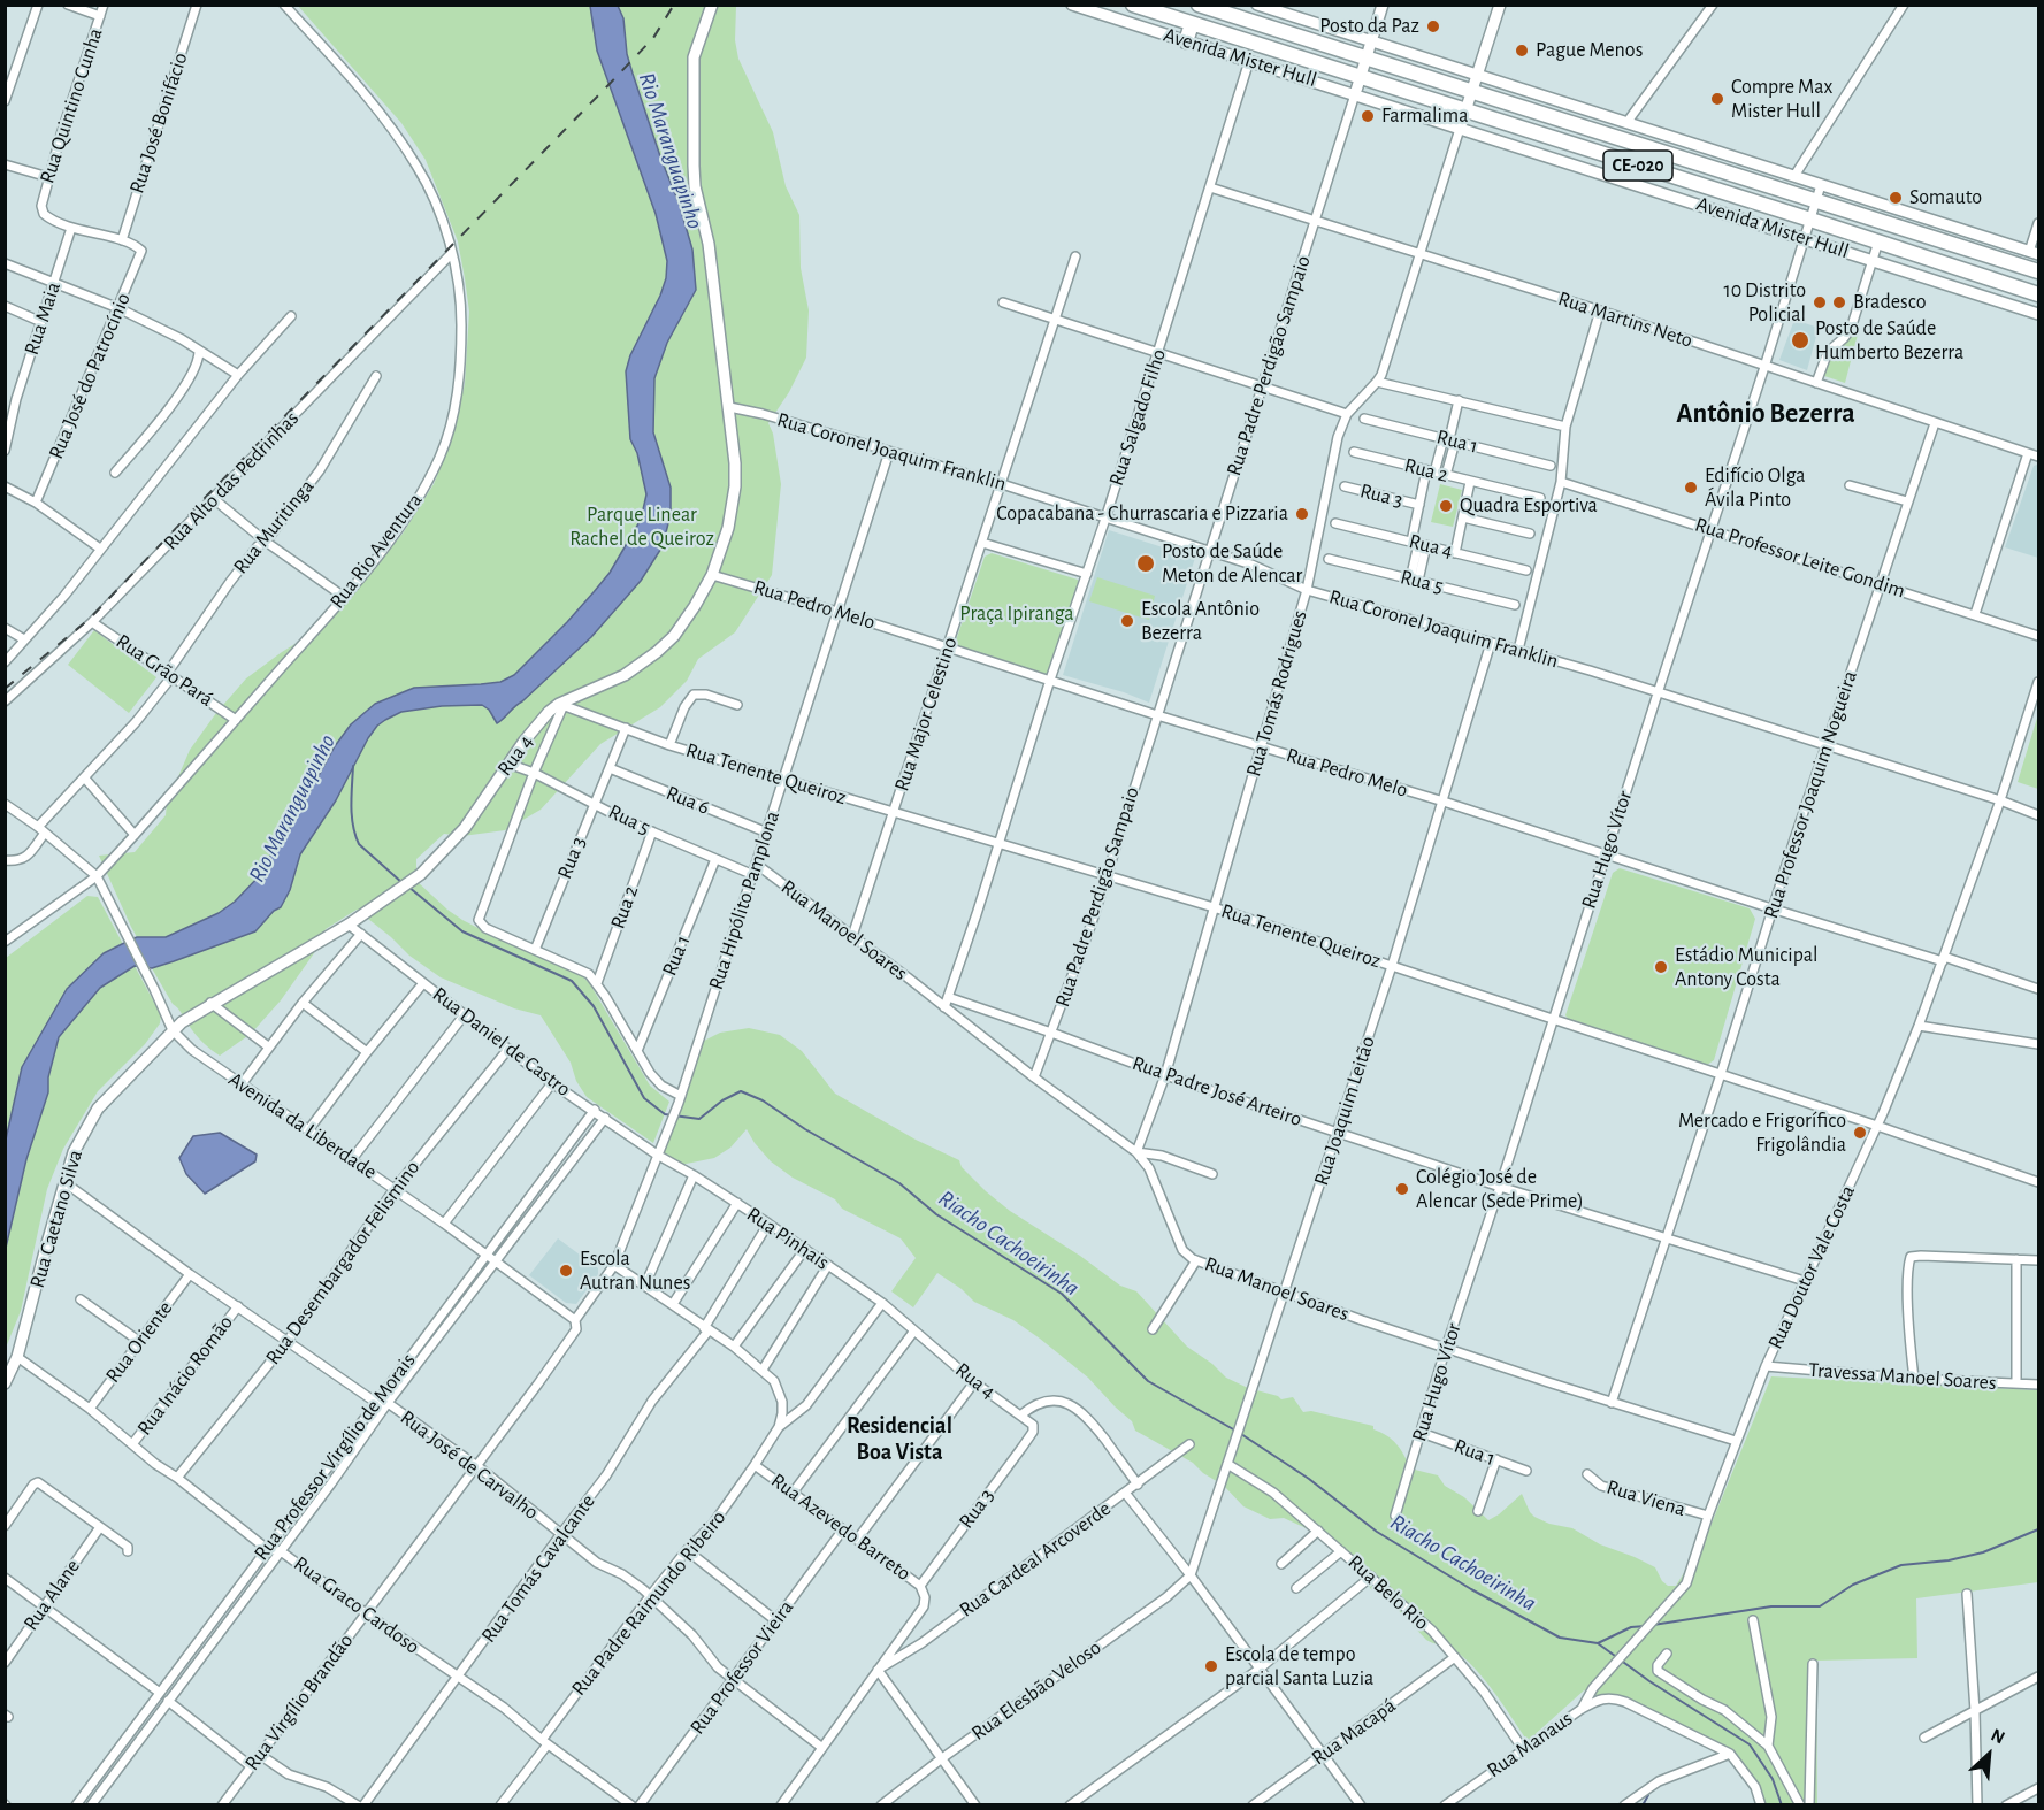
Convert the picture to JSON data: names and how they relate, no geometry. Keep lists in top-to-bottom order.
{
  "streets": {
    "highway": ["Avenida Mister Hull", "CE-020"],
    "main road": [
      "Rua Padre Perdigão Sampaio",
      "Rua 4",
      "Rua Tomás Rodrigues",
      "Rua Caetano Silva"
    ],
    "street": [
      "Rua Quintino Cunha",
      "Rua José Bonifácio",
      "Rua Maia",
      "Rua Martins Neto",
      "Rua José do Patrocínio",
      "Rua Salgado Filho",
      "Rua 1",
      "Rua Coronel Joaquim Franklin",
      "Rua 2",
      "Rua Alto das Pedrinhas",
      "Rua 3",
      "Rua Muritinga",
      "Rua Rio Aventura",
      "Rua Professor Leite Gondim",
      "Rua 5",
      "Rua Pedro Melo",
      "Rua Grão Pará",
      "Rua Major Celestino",
      "Rua Tenente Queiroz",
      "Rua Professor Joaquim Nogueira",
      "Rua 6",
      "Rua Hugo Vítor",
      "Rua Hipólito Pamplona",
      "Rua Manoel Soares",
      "Rua Daniel de Castro",
      "Rua Padre José Arteiro",
      "Rua Joaquim Leitão",
      "Avenida da Liberdade",
      "Rua Pinhais",
      "Rua Desembargador Felismino",
      "Rua Doutor Vale Costa",
      "Rua Oriente",
      "Rua Inácio Romão",
      "Travessa Manoel Soares",
      "Rua Professor Virgílio de Morais",
      "Rua José de Carvalho",
      "Rua Viena",
      "Rua Azevedo Barreto",
      "Rua Cardeal Arcoverde",
      "Rua Tomás Cavalcante",
      "Rua Belo Rio",
      "Rua Alane",
      "Rua Padre Raimundo Ribeiro",
      "Rua Graco Cardoso",
      "Rua Professor Vieira",
      "Rua Elesbão Veloso",
      "Rua Virgílio Brandão",
      "Rua Macapá",
      "Rua Manaus"
    ]
  },
  "crossings": [
    ["Avenida Mister Hull", "Rua Padre Perdigão Sampaio"],
    ["Avenida Mister Hull", "Rua Salgado Filho"],
    ["Avenida Mister Hull", "Rua Tomás Rodrigues"],
    ["Avenida Mister Hull", "Rua Hugo Vítor"],
    ["Rua Quintino Cunha", "Rua Maia"],
    ["Rua José Bonifácio", "Rua José do Patrocínio"],
    ["Rua Martins Neto", "Rua Padre Perdigão Sampaio"],
    ["Rua Martins Neto", "Rua Salgado Filho"],
    ["Rua Martins Neto", "Rua Tomás Rodrigues"],
    ["Rua Martins Neto", "Rua Professor Joaquim Nogueira"],
    ["Rua Martins Neto", "Rua Hugo Vítor"],
    ["Rua Padre Perdigão Sampaio", "Rua Coronel Joaquim Franklin"],
    ["Rua Padre Perdigão Sampaio", "Rua Pedro Melo"],
    ["Rua Padre Perdigão Sampaio", "Rua Tenente Queiroz"],
    ["Rua Padre Perdigão Sampaio", "Rua Manoel Soares"],
    ["Rua Padre Perdigão Sampaio", "Rua Padre José Arteiro"],
    ["Rua Salgado Filho", "Rua Coronel Joaquim Franklin"],
    ["Rua Salgado Filho", "Rua Pedro Melo"],
    ["Rua Salgado Filho", "Rua Tenente Queiroz"],
    ["Rua Salgado Filho", "Rua Manoel Soares"],
    ["Rua Salgado Filho", "Rua Padre José Arteiro"],
    ["Rua 1", "Rua 5"],
    ["Rua 1", "Rua Hugo Vítor"],
    ["Rua Coronel Joaquim Franklin", "Rua 4"],
    ["Rua Coronel Joaquim Franklin", "Rua Tomás Rodrigues"],
    ["Rua Coronel Joaquim Franklin", "Rua Major Celestino"],
    ["Rua Coronel Joaquim Franklin", "Rua Professor Joaquim Nogueira"],
    ["Rua Coronel Joaquim Franklin", "Rua Hugo Vítor"],
    ["Rua Coronel Joaquim Franklin", "Rua Hipólito Pamplona"],
    ["Rua Coronel Joaquim Franklin", "Rua Joaquim Leitão"],
    ["Rua Coronel Joaquim Franklin", "Rua Doutor Vale Costa"],
    ["Rua 2", "Rua 5"],
    ["Rua Alto das Pedrinhas", "Rua Rio Aventura"],
    ["Rua Alto das Pedrinhas", "Rua Grão Pará"],
    ["Rua 3", "Rua 4"],
    ["Rua 3", "Rua 5"],
    ["Rua 3", "Rua Tenente Queiroz"],
    ["Rua 3", "Rua 6"],
    ["Rua 3", "Rua Azevedo Barreto"],
    ["Rua 3", "Rua Cardeal Arcoverde"],
    ["Rua Muritinga", "Rua Grão Pará"],
    ["Rua 4", "Rua 5"],
    ["Rua 4", "Rua Pedro Melo"],
    ["Rua 4", "Rua Tenente Queiroz"],
    ["Rua 4", "Rua Daniel de Castro"],
    ["Rua 4", "Avenida da Liberdade"],
    ["Rua 4", "Rua Caetano Silva"],
    ["Rua 4", "Rua Pinhais"],
    ["Rua Rio Aventura", "Rua Grão Pará"],
    ["Rua Rio Aventura", "Avenida da Liberdade"],
    ["Rua Professor Leite Gondim", "Rua Professor Joaquim Nogueira"],
    ["Rua Professor Leite Gondim", "Rua Hugo Vítor"],
    ["Rua 5", "Rua Hipólito Pamplona"],
    ["Rua Pedro Melo", "Rua Tomás Rodrigues"],
    ["Rua Pedro Melo", "Rua Major Celestino"],
    ["Rua Pedro Melo", "Rua Professor Joaquim Nogueira"],
    ["Rua Pedro Melo", "Rua Hugo Vítor"],
    ["Rua Pedro Melo", "Rua Hipólito Pamplona"],
    ["Rua Pedro Melo", "Rua Joaquim Leitão"],
    ["Rua Pedro Melo", "Rua Doutor Vale Costa"],
    ["Rua Tomás Rodrigues", "Rua Tenente Queiroz"],
    ["Rua Tomás Rodrigues", "Rua Manoel Soares"],
    ["Rua Tomás Rodrigues", "Rua Padre José Arteiro"],
    ["Rua Major Celestino", "Rua Tenente Queiroz"],
    ["Rua Major Celestino", "Rua Manoel Soares"],
    ["Rua Tenente Queiroz", "Rua Professor Joaquim Nogueira"],
    ["Rua Tenente Queiroz", "Rua Hugo Vítor"],
    ["Rua Tenente Queiroz", "Rua Hipólito Pamplona"],
    ["Rua Tenente Queiroz", "Rua Joaquim Leitão"],
    ["Rua Tenente Queiroz", "Rua Doutor Vale Costa"],
    ["Rua Professor Joaquim Nogueira", "Rua Manoel Soares"],
    ["Rua Professor Joaquim Nogueira", "Rua Padre José Arteiro"],
    ["Rua 6", "Rua Hipólito Pamplona"],
    ["Rua Hugo Vítor", "Rua Manoel Soares"],
    ["Rua Hugo Vítor", "Rua Padre José Arteiro"],
    ["Rua Hipólito Pamplona", "Rua Manoel Soares"],
    ["Rua Hipólito Pamplona", "Rua Daniel de Castro"],
    ["Rua Hipólito Pamplona", "Rua Pinhais"],
    ["Rua Hipólito Pamplona", "Rua Virgílio Brandão"],
    ["Rua Manoel Soares", "Rua Joaquim Leitão"],
    ["Rua Manoel Soares", "Rua Doutor Vale Costa"],
    ["Rua Daniel de Castro", "Rua Pinhais"],
    ["Rua Daniel de Castro", "Rua Desembargador Felismino"],
    ["Rua Daniel de Castro", "Rua Professor Virgílio de Morais"],
    ["Rua Padre José Arteiro", "Rua Joaquim Leitão"],
    ["Rua Padre José Arteiro", "Rua Doutor Vale Costa"],
    ["Rua Joaquim Leitão", "Rua Belo Rio"],
    ["Rua Joaquim Leitão", "Rua Elesbão Veloso"],
    ["Avenida da Liberdade", "Rua Caetano Silva"],
    ["Avenida da Liberdade", "Rua Desembargador Felismino"],
    ["Avenida da Liberdade", "Rua Professor Virgílio de Morais"],
    ["Avenida da Liberdade", "Rua Virgílio Brandão"],
    ["Rua Caetano Silva", "Rua José de Carvalho"],
    ["Rua Caetano Silva", "Rua Graco Cardoso"],
    ["Rua Pinhais", "Rua Tomás Cavalcante"],
    ["Rua Desembargador Felismino", "Rua José de Carvalho"],
    ["Rua Desembargador Felismino", "Rua Graco Cardoso"],
    ["Rua Doutor Vale Costa", "Travessa Manoel Soares"],
    ["Rua Doutor Vale Costa", "Rua Viena"],
    ["Rua Doutor Vale Costa", "Rua Manaus"],
    ["Rua Oriente", "Rua José de Carvalho"],
    ["Rua Oriente", "Rua Graco Cardoso"],
    ["Rua Inácio Romão", "Rua José de Carvalho"],
    ["Rua Inácio Romão", "Rua Graco Cardoso"],
    ["Rua Professor Virgílio de Morais", "Rua José de Carvalho"],
    ["Rua Professor Virgílio de Morais", "Rua Graco Cardoso"],
    ["Rua José de Carvalho", "Rua Cardeal Arcoverde"],
    ["Rua José de Carvalho", "Rua Tomás Cavalcante"],
    ["Rua José de Carvalho", "Rua Padre Raimundo Ribeiro"],
    ["Rua José de Carvalho", "Rua Professor Vieira"],
    ["Rua José de Carvalho", "Rua Virgílio Brandão"],
    ["Rua Azevedo Barreto", "Rua Cardeal Arcoverde"],
    ["Rua Azevedo Barreto", "Rua Padre Raimundo Ribeiro"],
    ["Rua Azevedo Barreto", "Rua Professor Vieira"],
    ["Rua Tomás Cavalcante", "Rua Graco Cardoso"],
    ["Rua Belo Rio", "Rua Macapá"],
    ["Rua Belo Rio", "Rua Manaus"],
    ["Rua Padre Raimundo Ribeiro", "Rua Graco Cardoso"],
    ["Rua Graco Cardoso", "Rua Virgílio Brandão"]
  ],
  "districts": ["Antônio Bezerra", "Residencial Boa Vista"],
  "water": ["Rio Maranguapinho", "Riacho Cachoeirinha"],
  "parks": ["Parque Linear Rachel de Queiroz", "Praça Ipiranga"],
  "places": [
    "Posto da Paz",
    "Pague Menos",
    "Compre Max Mister Hull",
    "Farmalima",
    "Somauto",
    "10 Distrito Policial",
    "Bradesco",
    "Posto de Saúde Humberto Bezerra",
    "Edifício Olga Ávila Pinto",
    "Quadra Esportiva",
    "Copacabana - Churrascaria e Pizzaria",
    "Posto de Saúde Meton de Alencar",
    "Escola Antônio Bezerra",
    "Estádio Municipal Antony Costa",
    "Mercado e Frigorífico Frigolândia",
    "Colégio José de Alencar (Sede Prime)",
    "Escola Autran Nunes",
    "Escola de tempo parcial Santa Luzia"
  ],
  "north": "top right"
}
